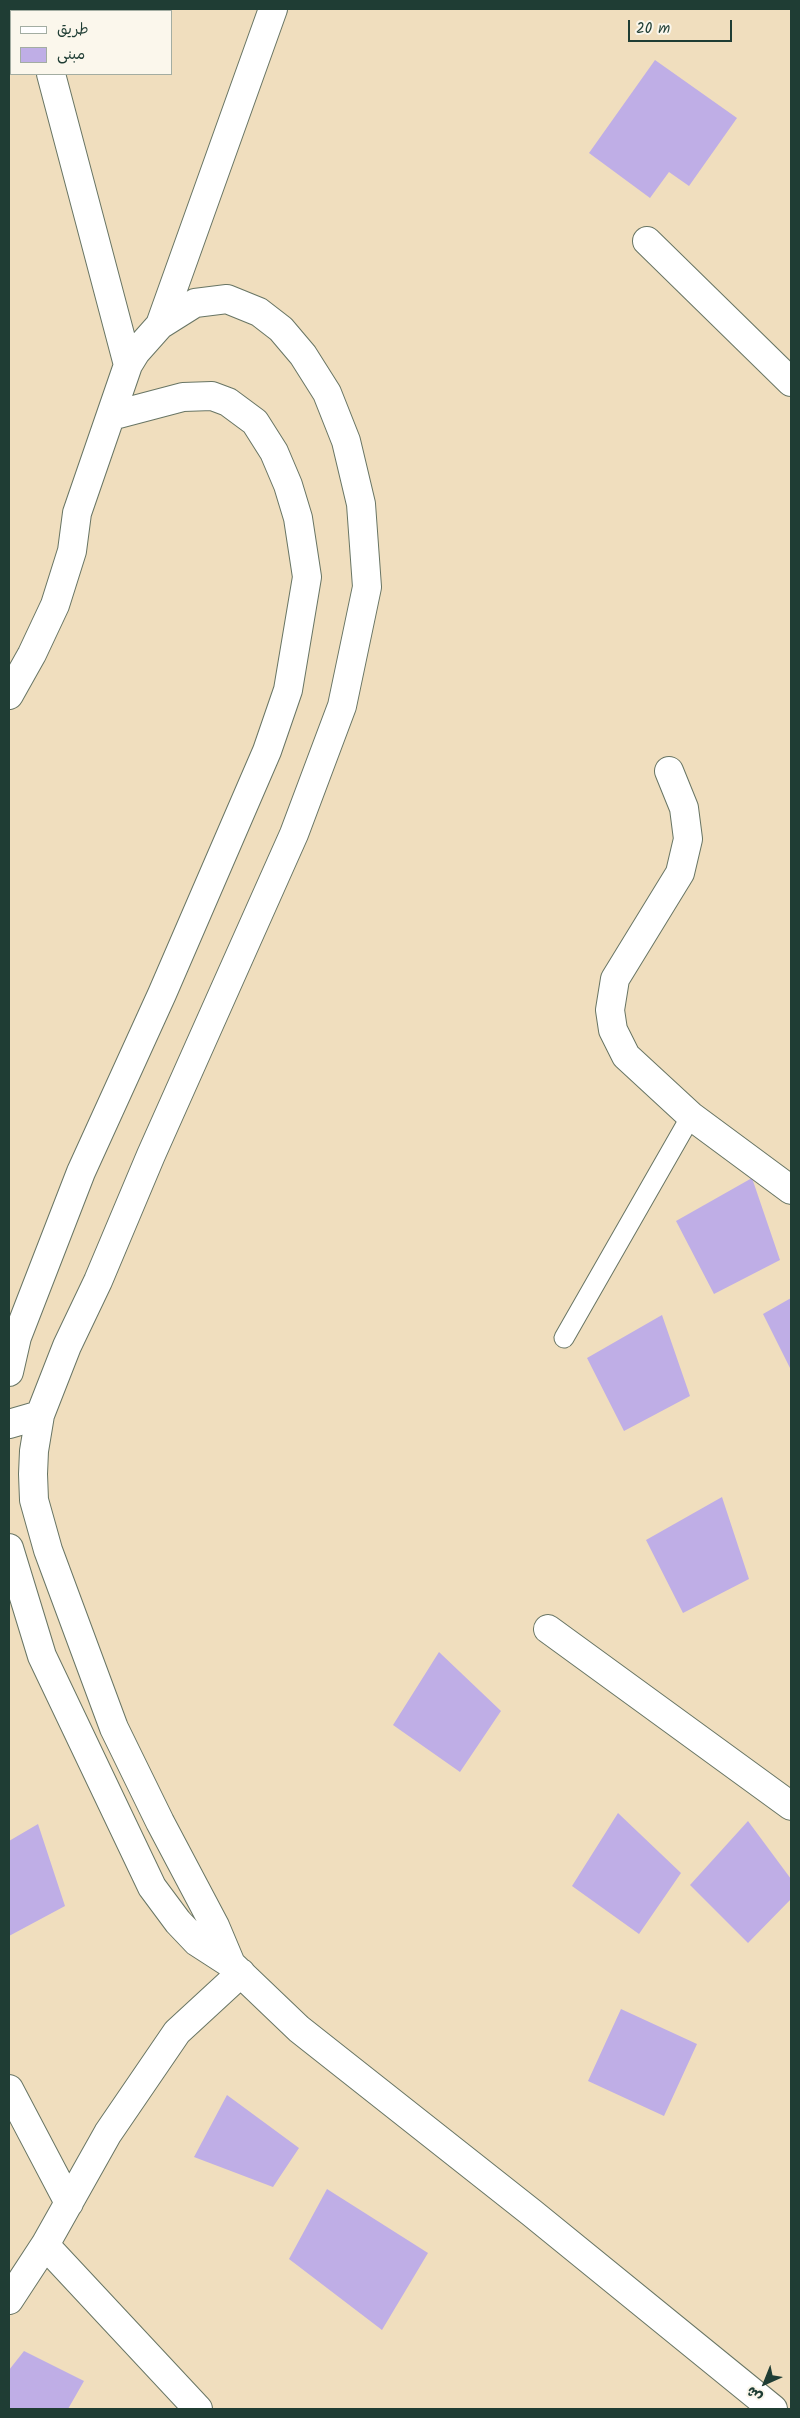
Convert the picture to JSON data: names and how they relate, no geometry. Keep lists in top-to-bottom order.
{
  "legend": ["طريق", "مبنى"],
  "scale_bar": "20 m",
  "north": "bottom left"
}
